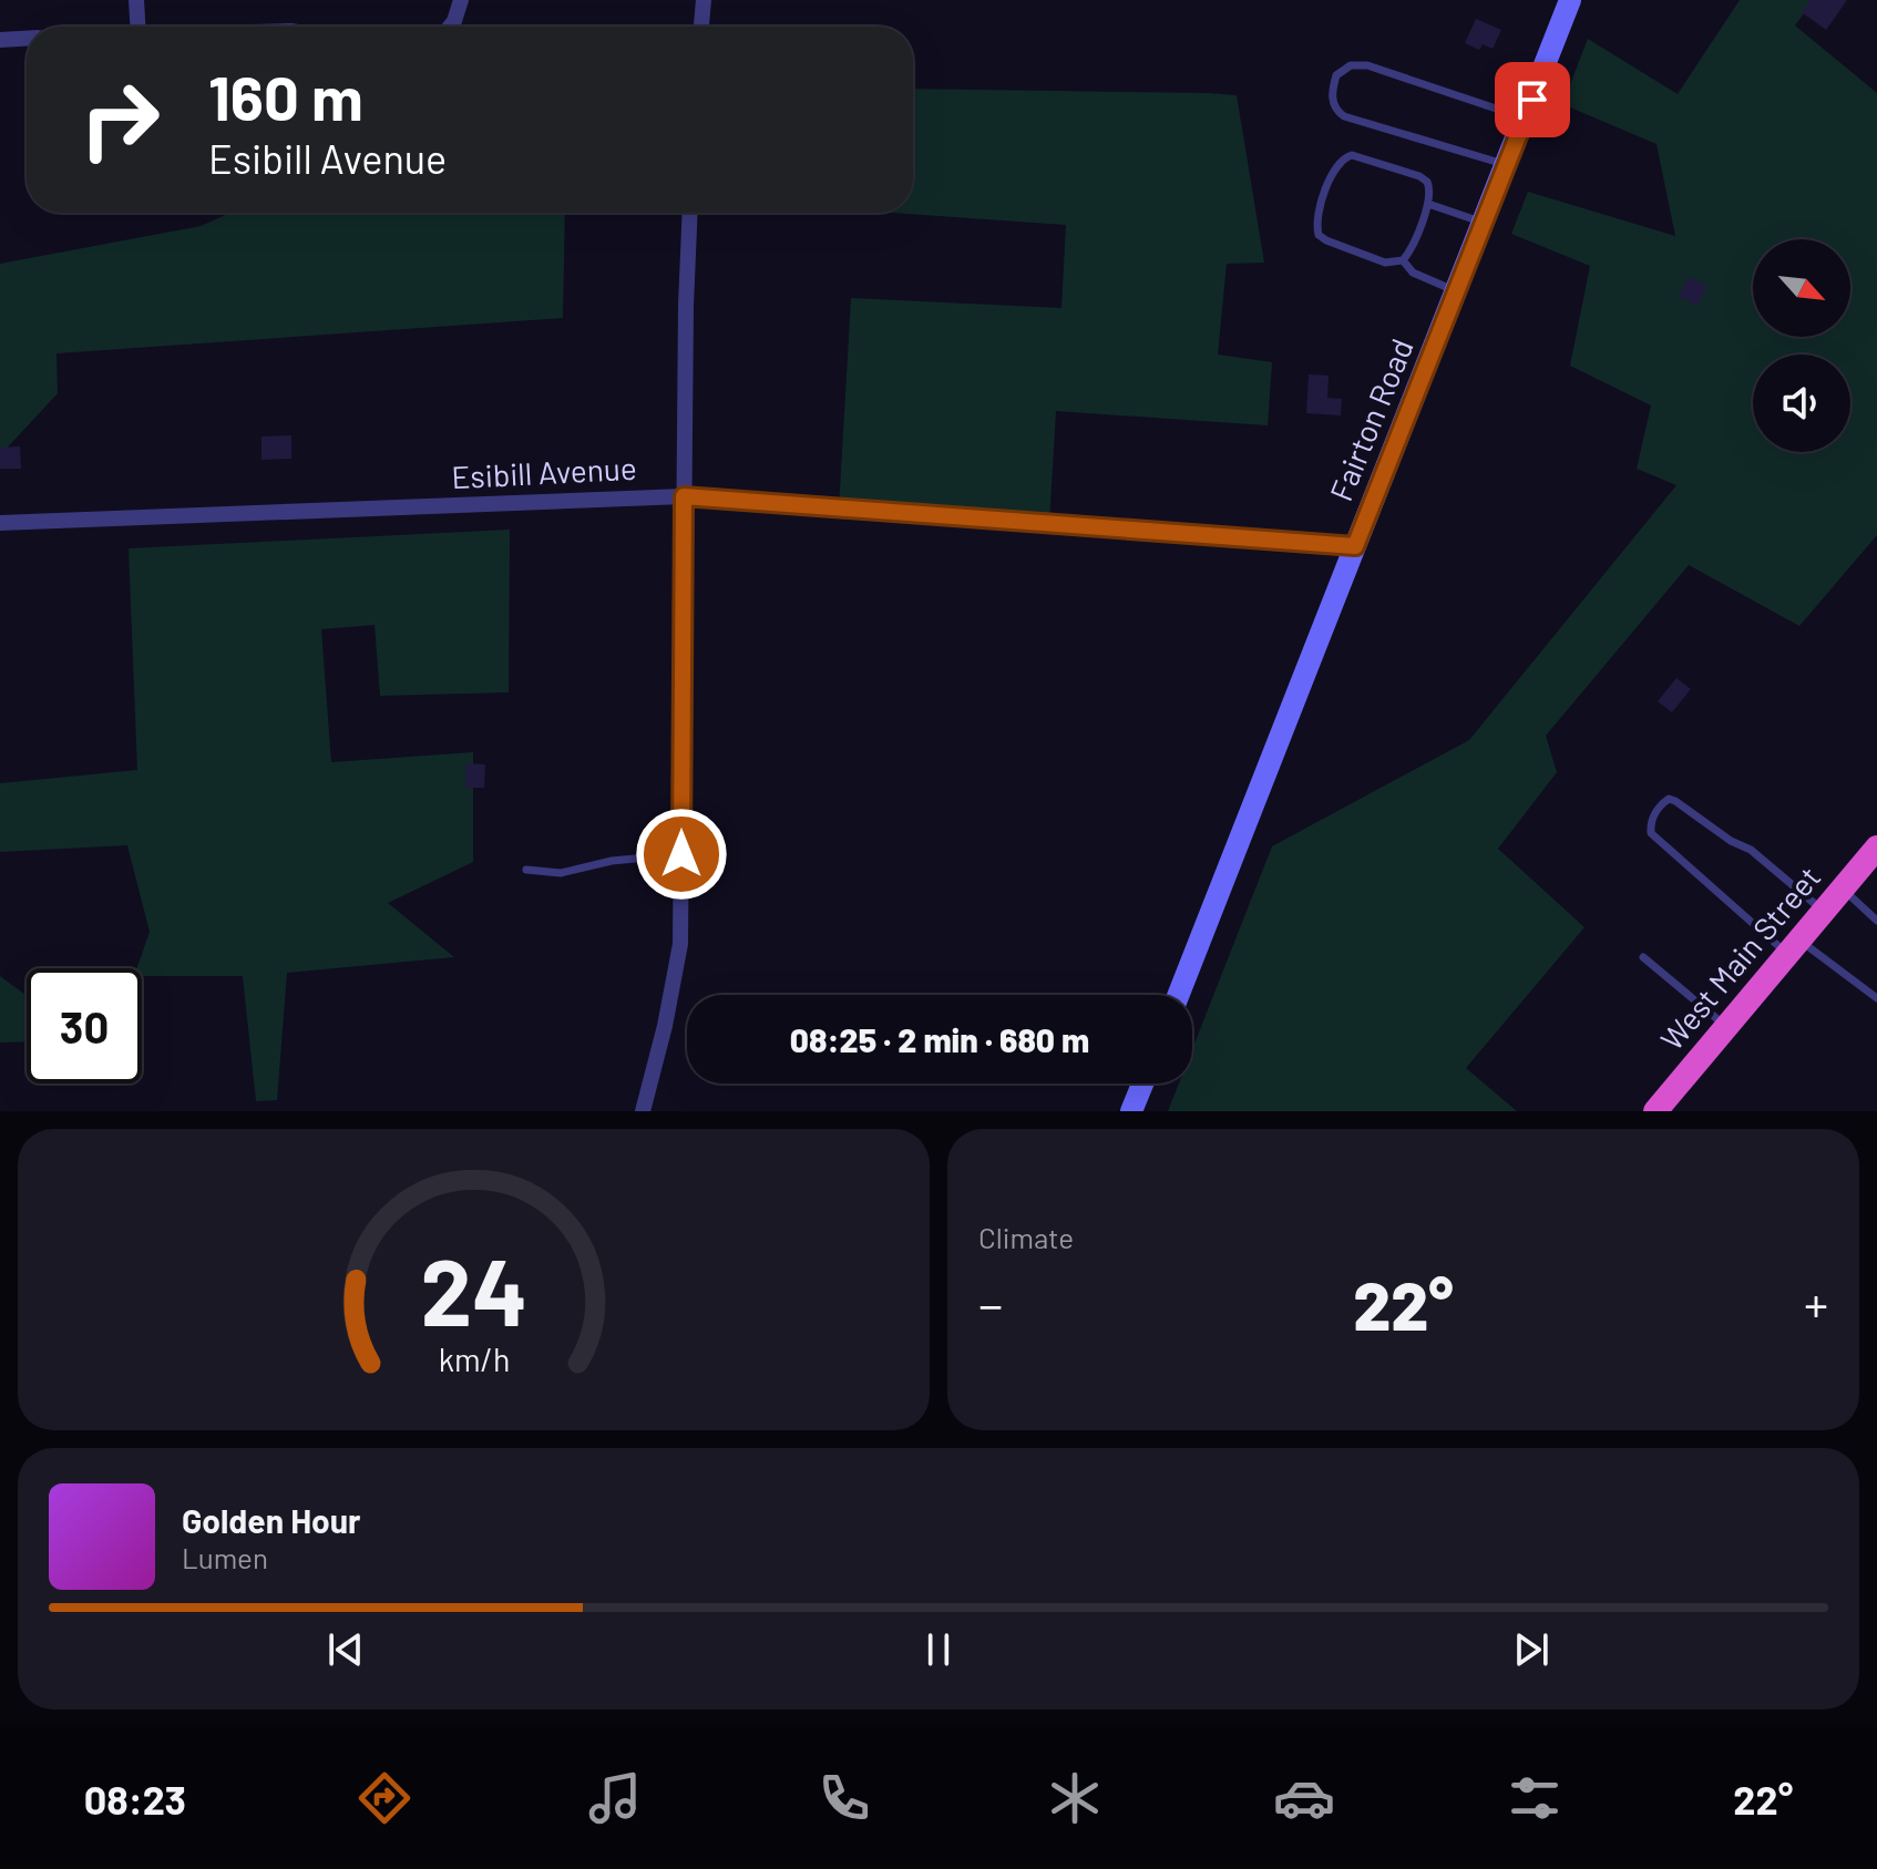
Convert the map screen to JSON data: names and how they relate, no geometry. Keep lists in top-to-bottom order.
{
  "streets": {
    "highway": ["West Main Street"],
    "main road": ["Fairton Road"],
    "street": ["Esibill Avenue"]
  },
  "crossings": [
    ["Fairton Road", "Esibill Avenue"]
  ],
  "north": "bottom right",
  "page": {
    "turn": ["160 m", "Esibill Avenue"],
    "limit": "30",
    "trip": "08:25 · 2 min · 680 m",
    "tile": "Climate",
    "heat": ["−", "22°", "+"],
    "song": ["Golden Hour", "Lumen"],
    "tabs": ["08:23", "22°"],
    "gauge": ["24", "km/h"]
  }
}
